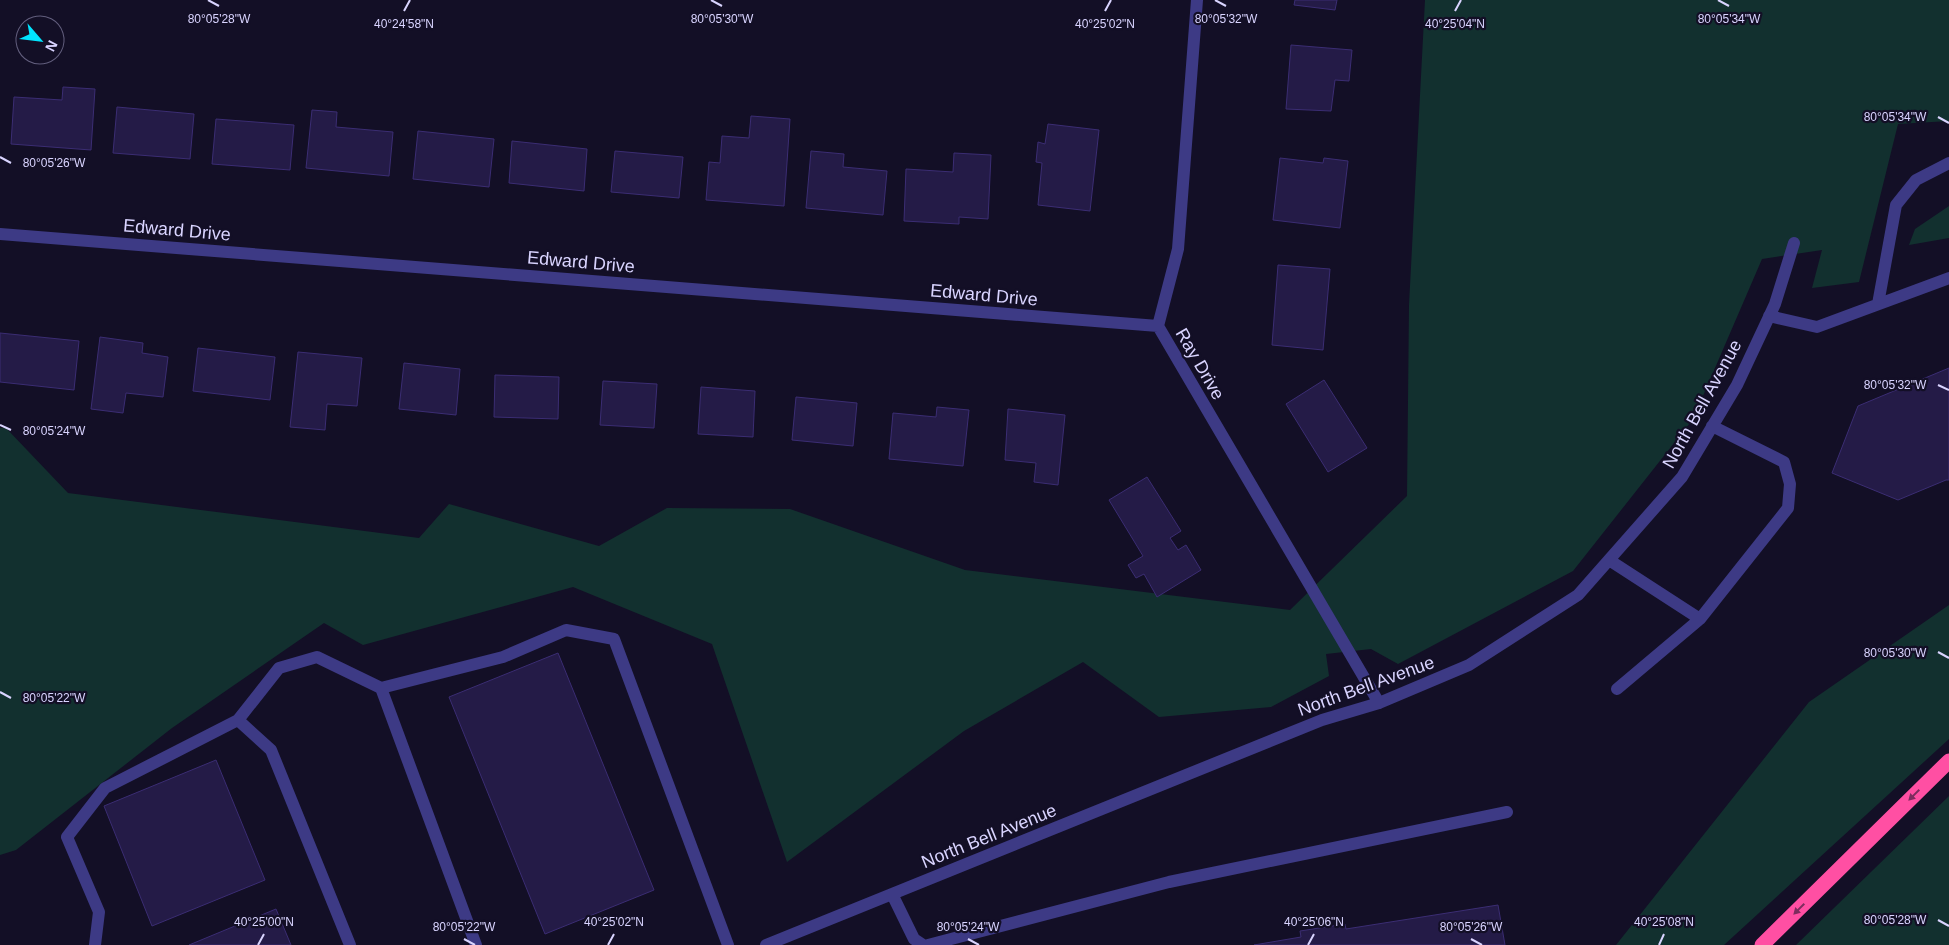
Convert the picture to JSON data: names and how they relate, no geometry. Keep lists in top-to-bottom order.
{
  "streets": {
    "street": ["Edward Drive", "Ray Drive", "North Bell Avenue"]
  },
  "crossings": [
    ["Edward Drive", "Ray Drive"],
    ["Ray Drive", "North Bell Avenue"]
  ],
  "north": "bottom right",
  "coordinates": [
    "80°05'28\"W",
    "80°05'30\"W",
    "80°05'32\"W",
    "80°05'34\"W",
    "40°24'58\"N",
    "40°25'02\"N",
    "40°25'04\"N",
    "80°05'26\"W",
    "80°05'24\"W",
    "80°05'22\"W",
    "40°25'00\"N",
    "40°25'06\"N",
    "40°25'08\"N"
  ]
}
